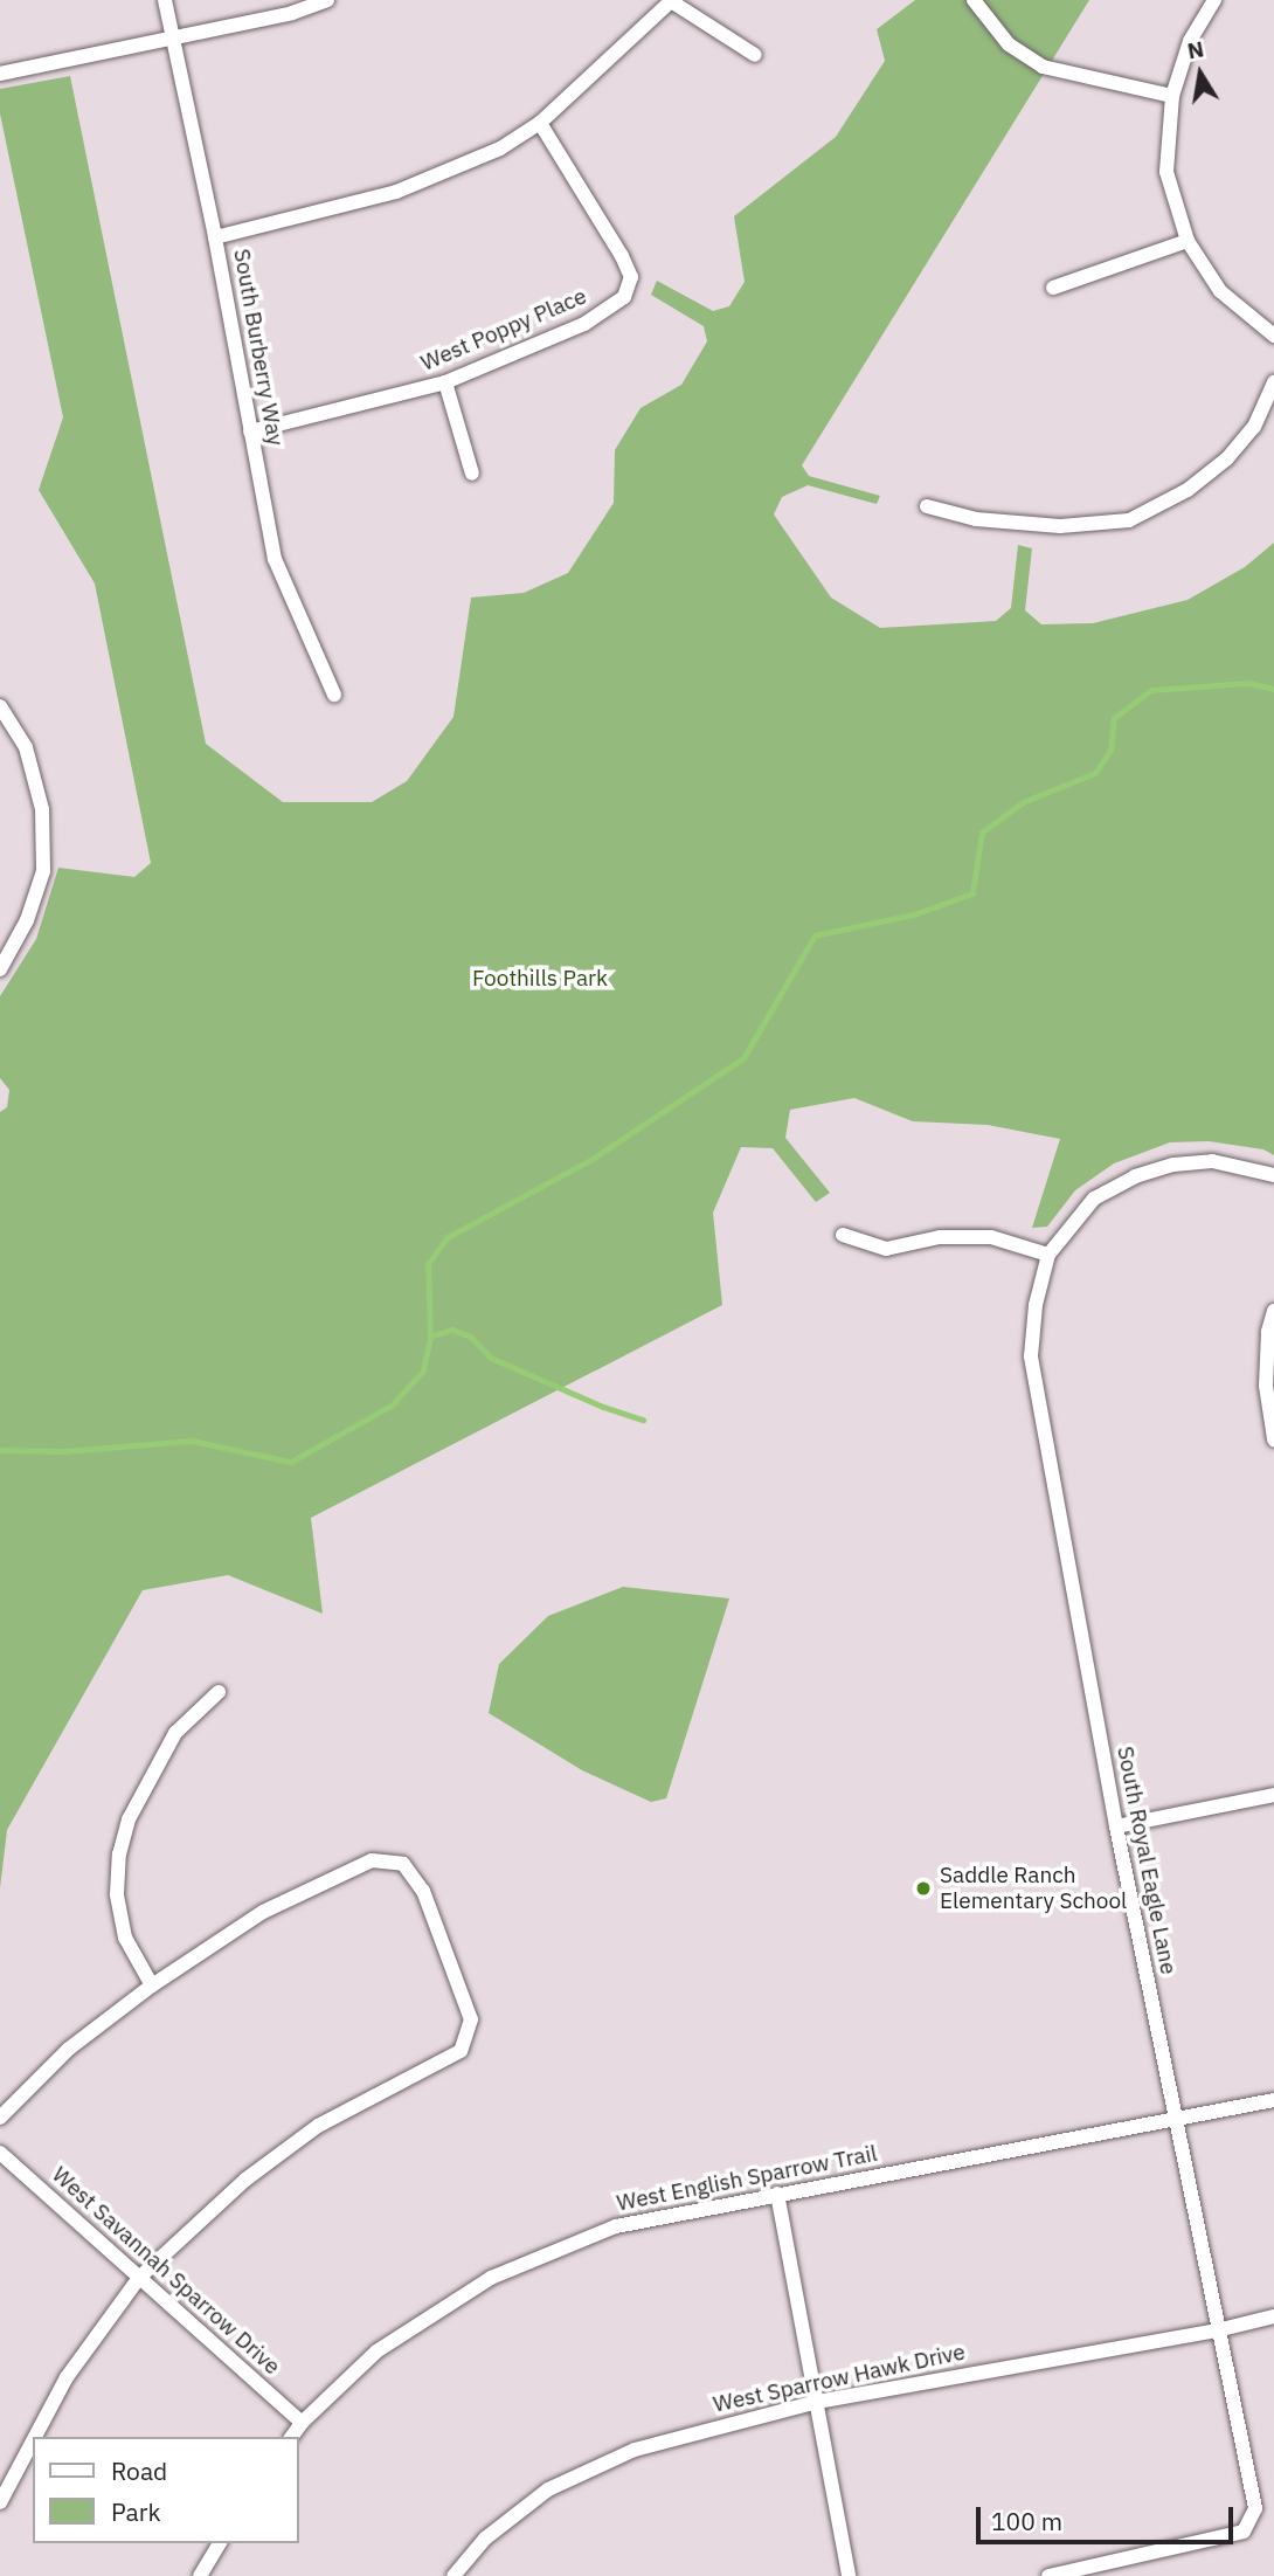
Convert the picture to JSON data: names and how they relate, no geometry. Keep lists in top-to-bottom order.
{
  "streets": {
    "street": [
      "West Poppy Place",
      "South Burberry Way",
      "South Royal Eagle Lane",
      "West English Sparrow Trail",
      "West Savannah Sparrow Drive",
      "West Sparrow Hawk Drive"
    ]
  },
  "crossings": [
    ["West Poppy Place", "South Burberry Way"],
    ["South Royal Eagle Lane", "West English Sparrow Trail"],
    ["South Royal Eagle Lane", "West Sparrow Hawk Drive"],
    ["West English Sparrow Trail", "West Savannah Sparrow Drive"]
  ],
  "parks": ["Foothills Park"],
  "places": ["Saddle Ranch Elementary School"],
  "legend": ["Road", "Park"],
  "scale_bar": "100 m",
  "north": "top"
}
